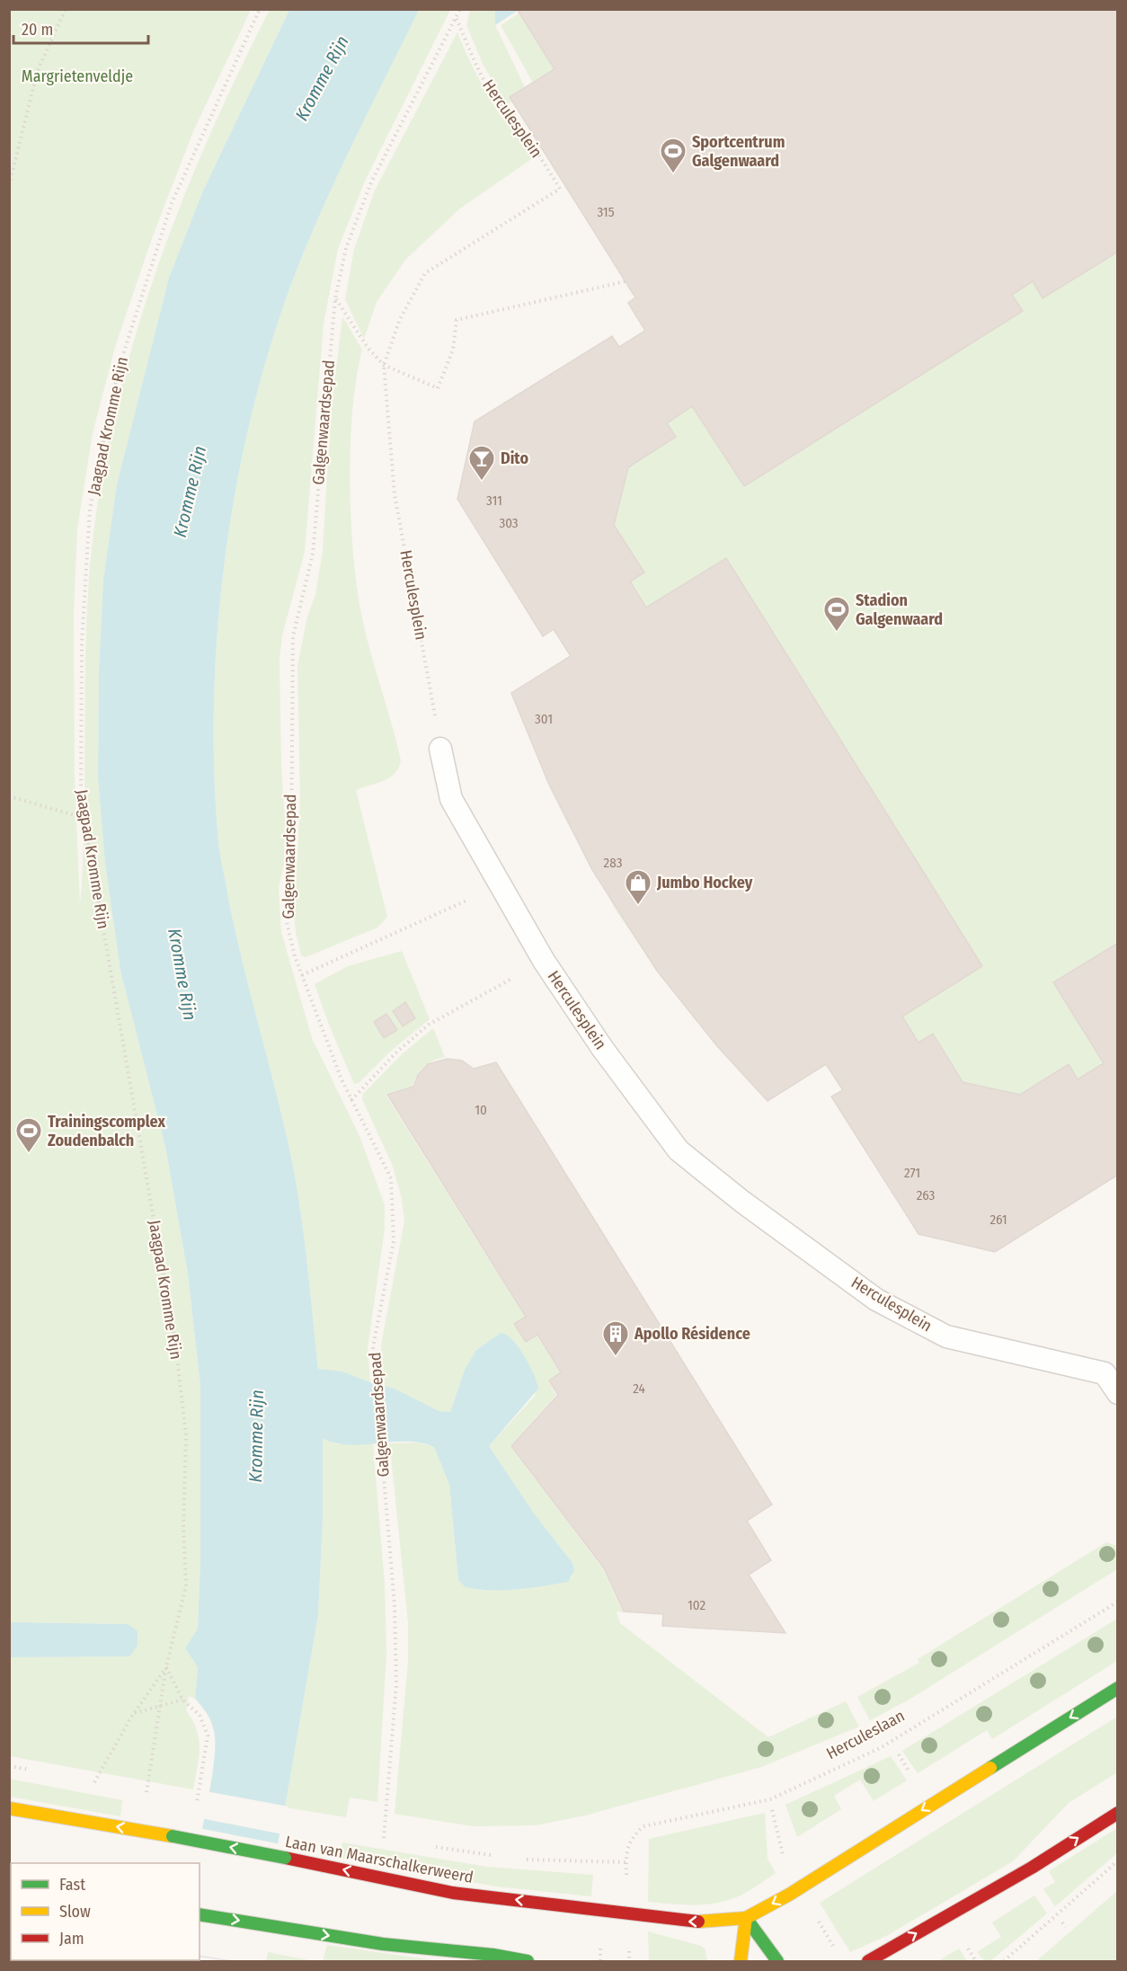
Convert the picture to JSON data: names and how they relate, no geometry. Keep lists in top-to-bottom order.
{
  "streets": {
    "main road": ["Laan van Maarschalkerweerd"],
    "lane": ["Herculesplein"],
    "path": ["Galgenwaardsepad", "Jaagpad Kromme Rijn", "Herculeslaan"]
  },
  "crossings": [
    ["Herculesplein", "Galgenwaardsepad"],
    ["Galgenwaardsepad", "Laan van Maarschalkerweerd"]
  ],
  "one_way": ["Laan van Maarschalkerweerd"],
  "water": ["Kromme Rijn"],
  "parks": ["Margrietenveldje"],
  "places": {
    "sports": ["Sportcentrum Galgenwaard", "Stadion Galgenwaard", "Trainingscomplex Zoudenbalch"],
    "bar": ["Dito"],
    "shop": ["Jumbo Hockey"],
    "building": ["Apollo Résidence"]
  },
  "house_numbers": [
    "315",
    "311",
    "303",
    "301",
    "283",
    "10",
    "271",
    "263",
    "261",
    "24",
    "102"
  ],
  "legend": ["Fast", "Slow", "Jam"],
  "scale_bar": "20 m"
}
